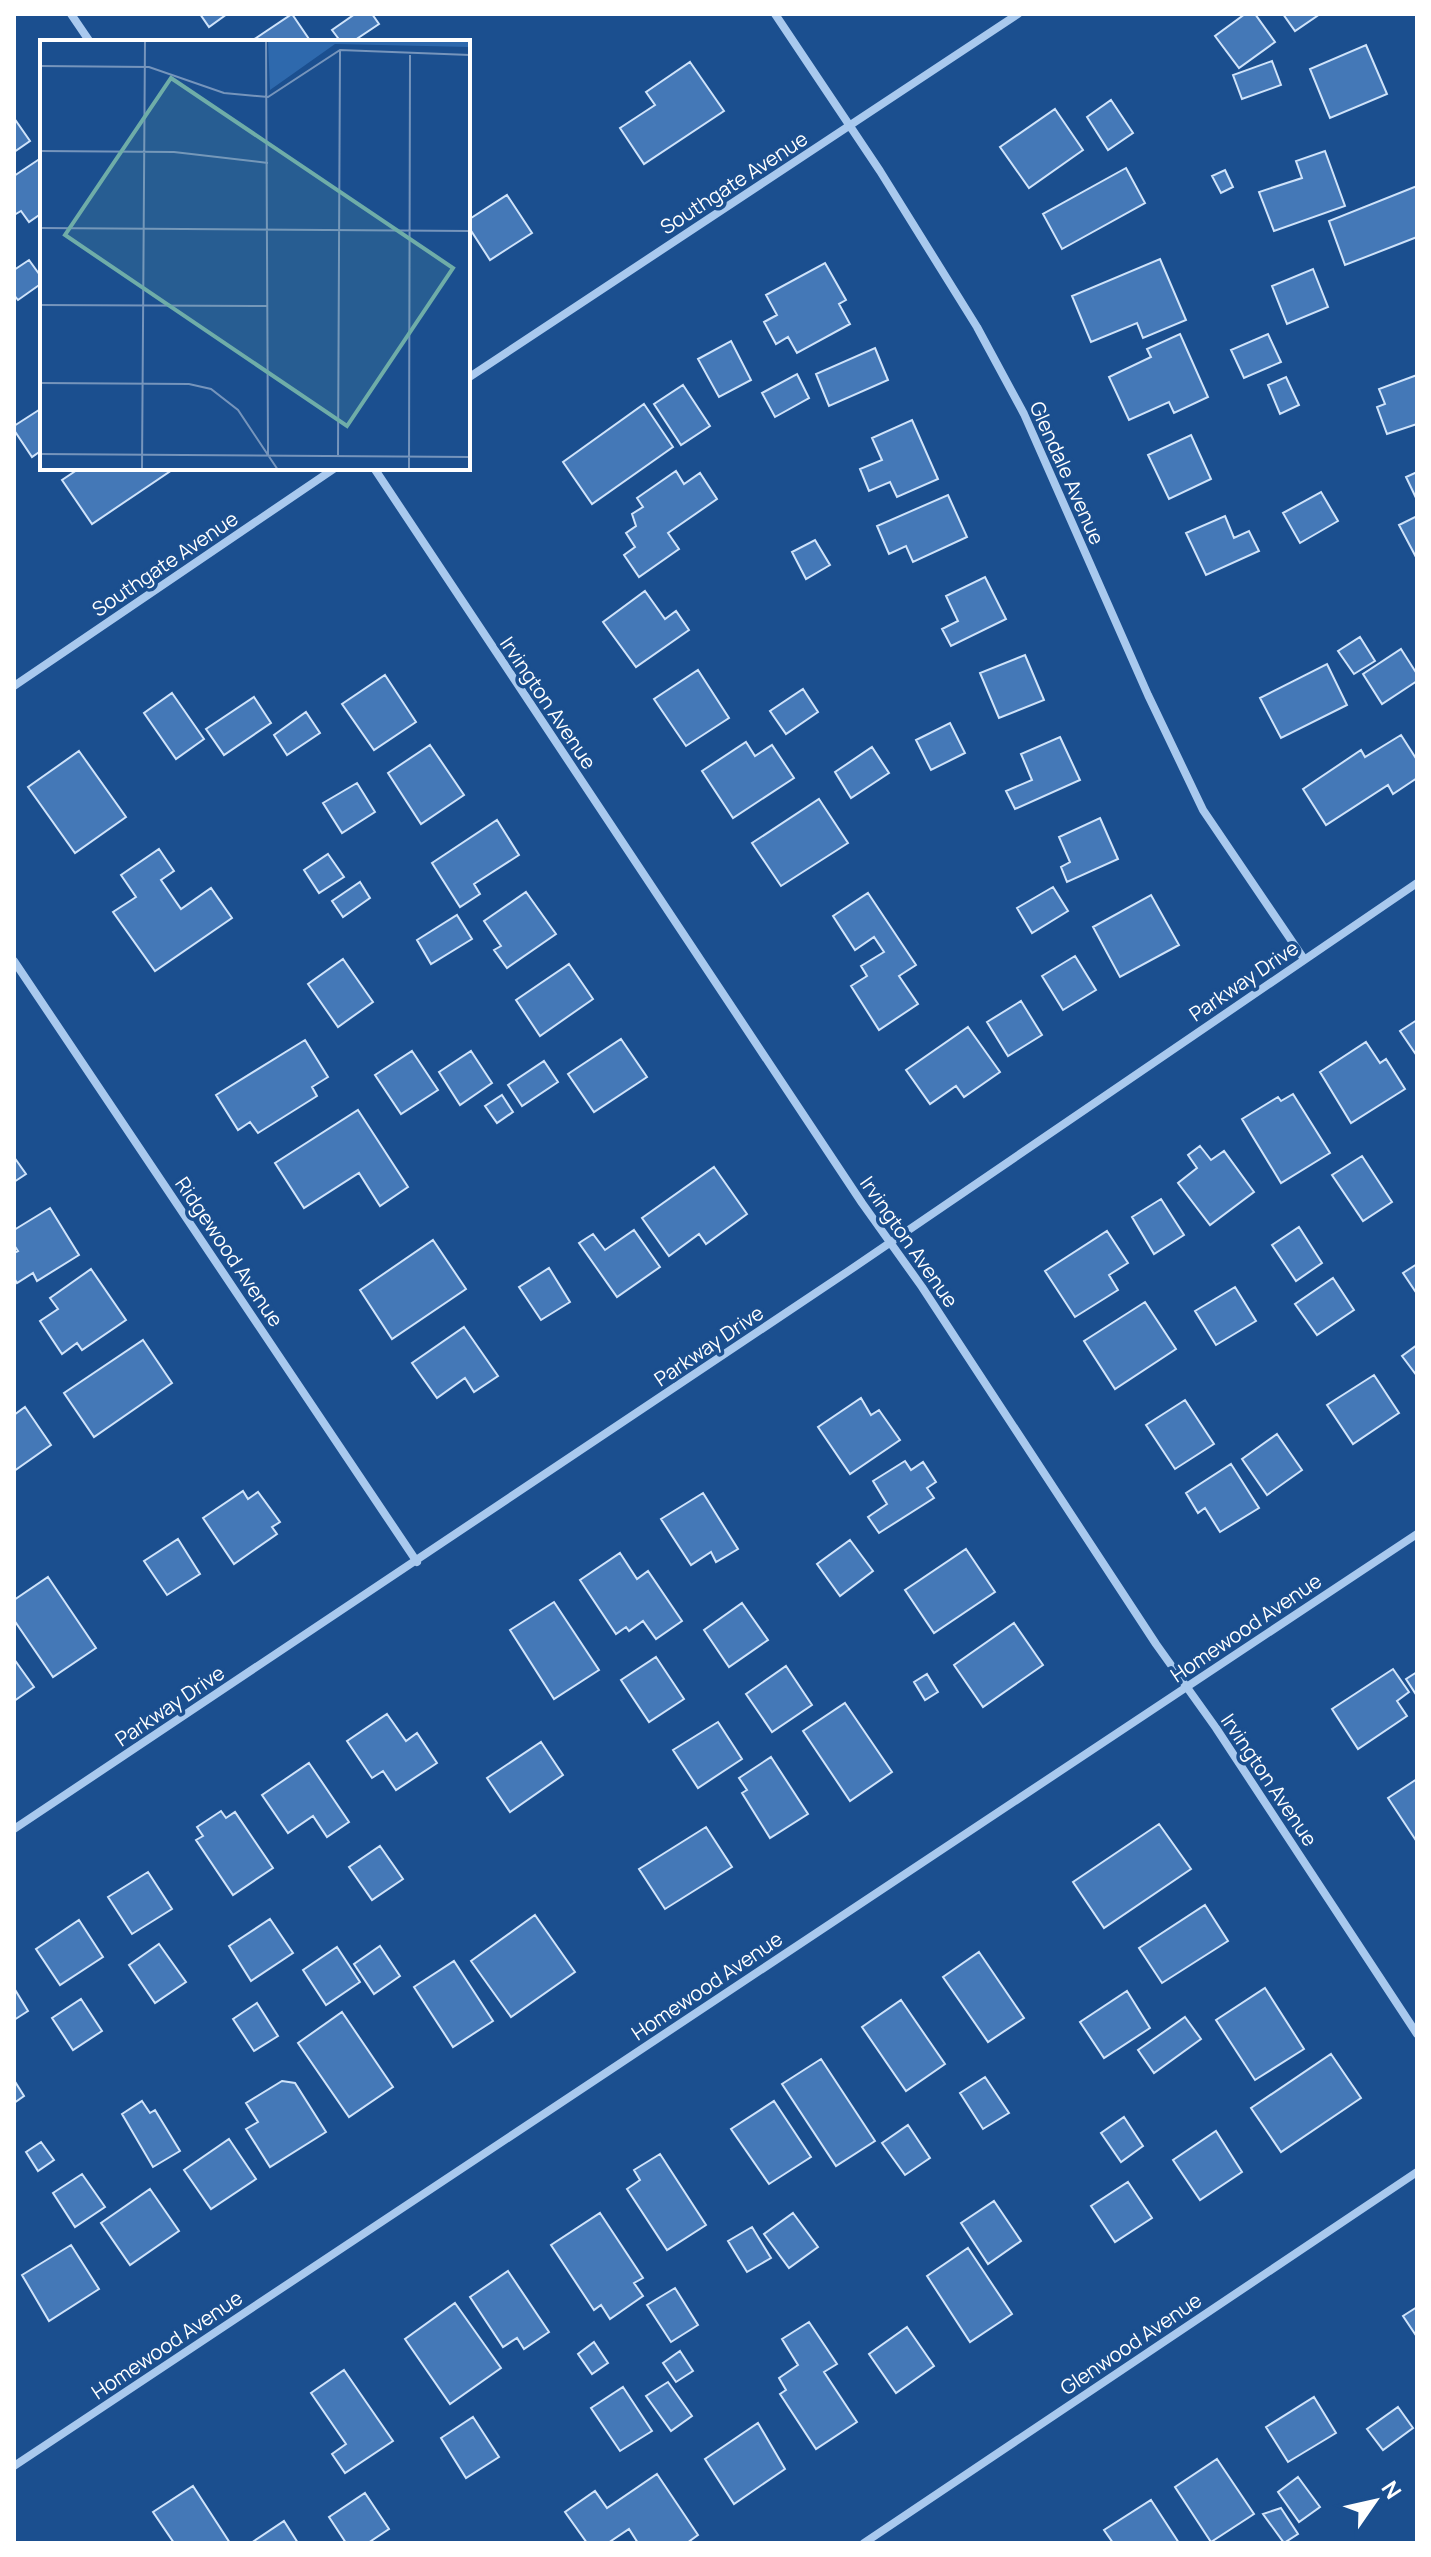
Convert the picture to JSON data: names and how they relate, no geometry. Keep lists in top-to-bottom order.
{
  "streets": {
    "street": [
      "Southgate Avenue",
      "Glendale Avenue",
      "Irvington Avenue",
      "Parkway Drive",
      "Ridgewood Avenue",
      "Homewood Avenue",
      "Glenwood Avenue"
    ]
  },
  "crossings": [
    ["Southgate Avenue", "Glendale Avenue"],
    ["Glendale Avenue", "Parkway Drive"],
    ["Irvington Avenue", "Parkway Drive"],
    ["Irvington Avenue", "Homewood Avenue"],
    ["Parkway Drive", "Ridgewood Avenue"]
  ],
  "north": "top right"
}
